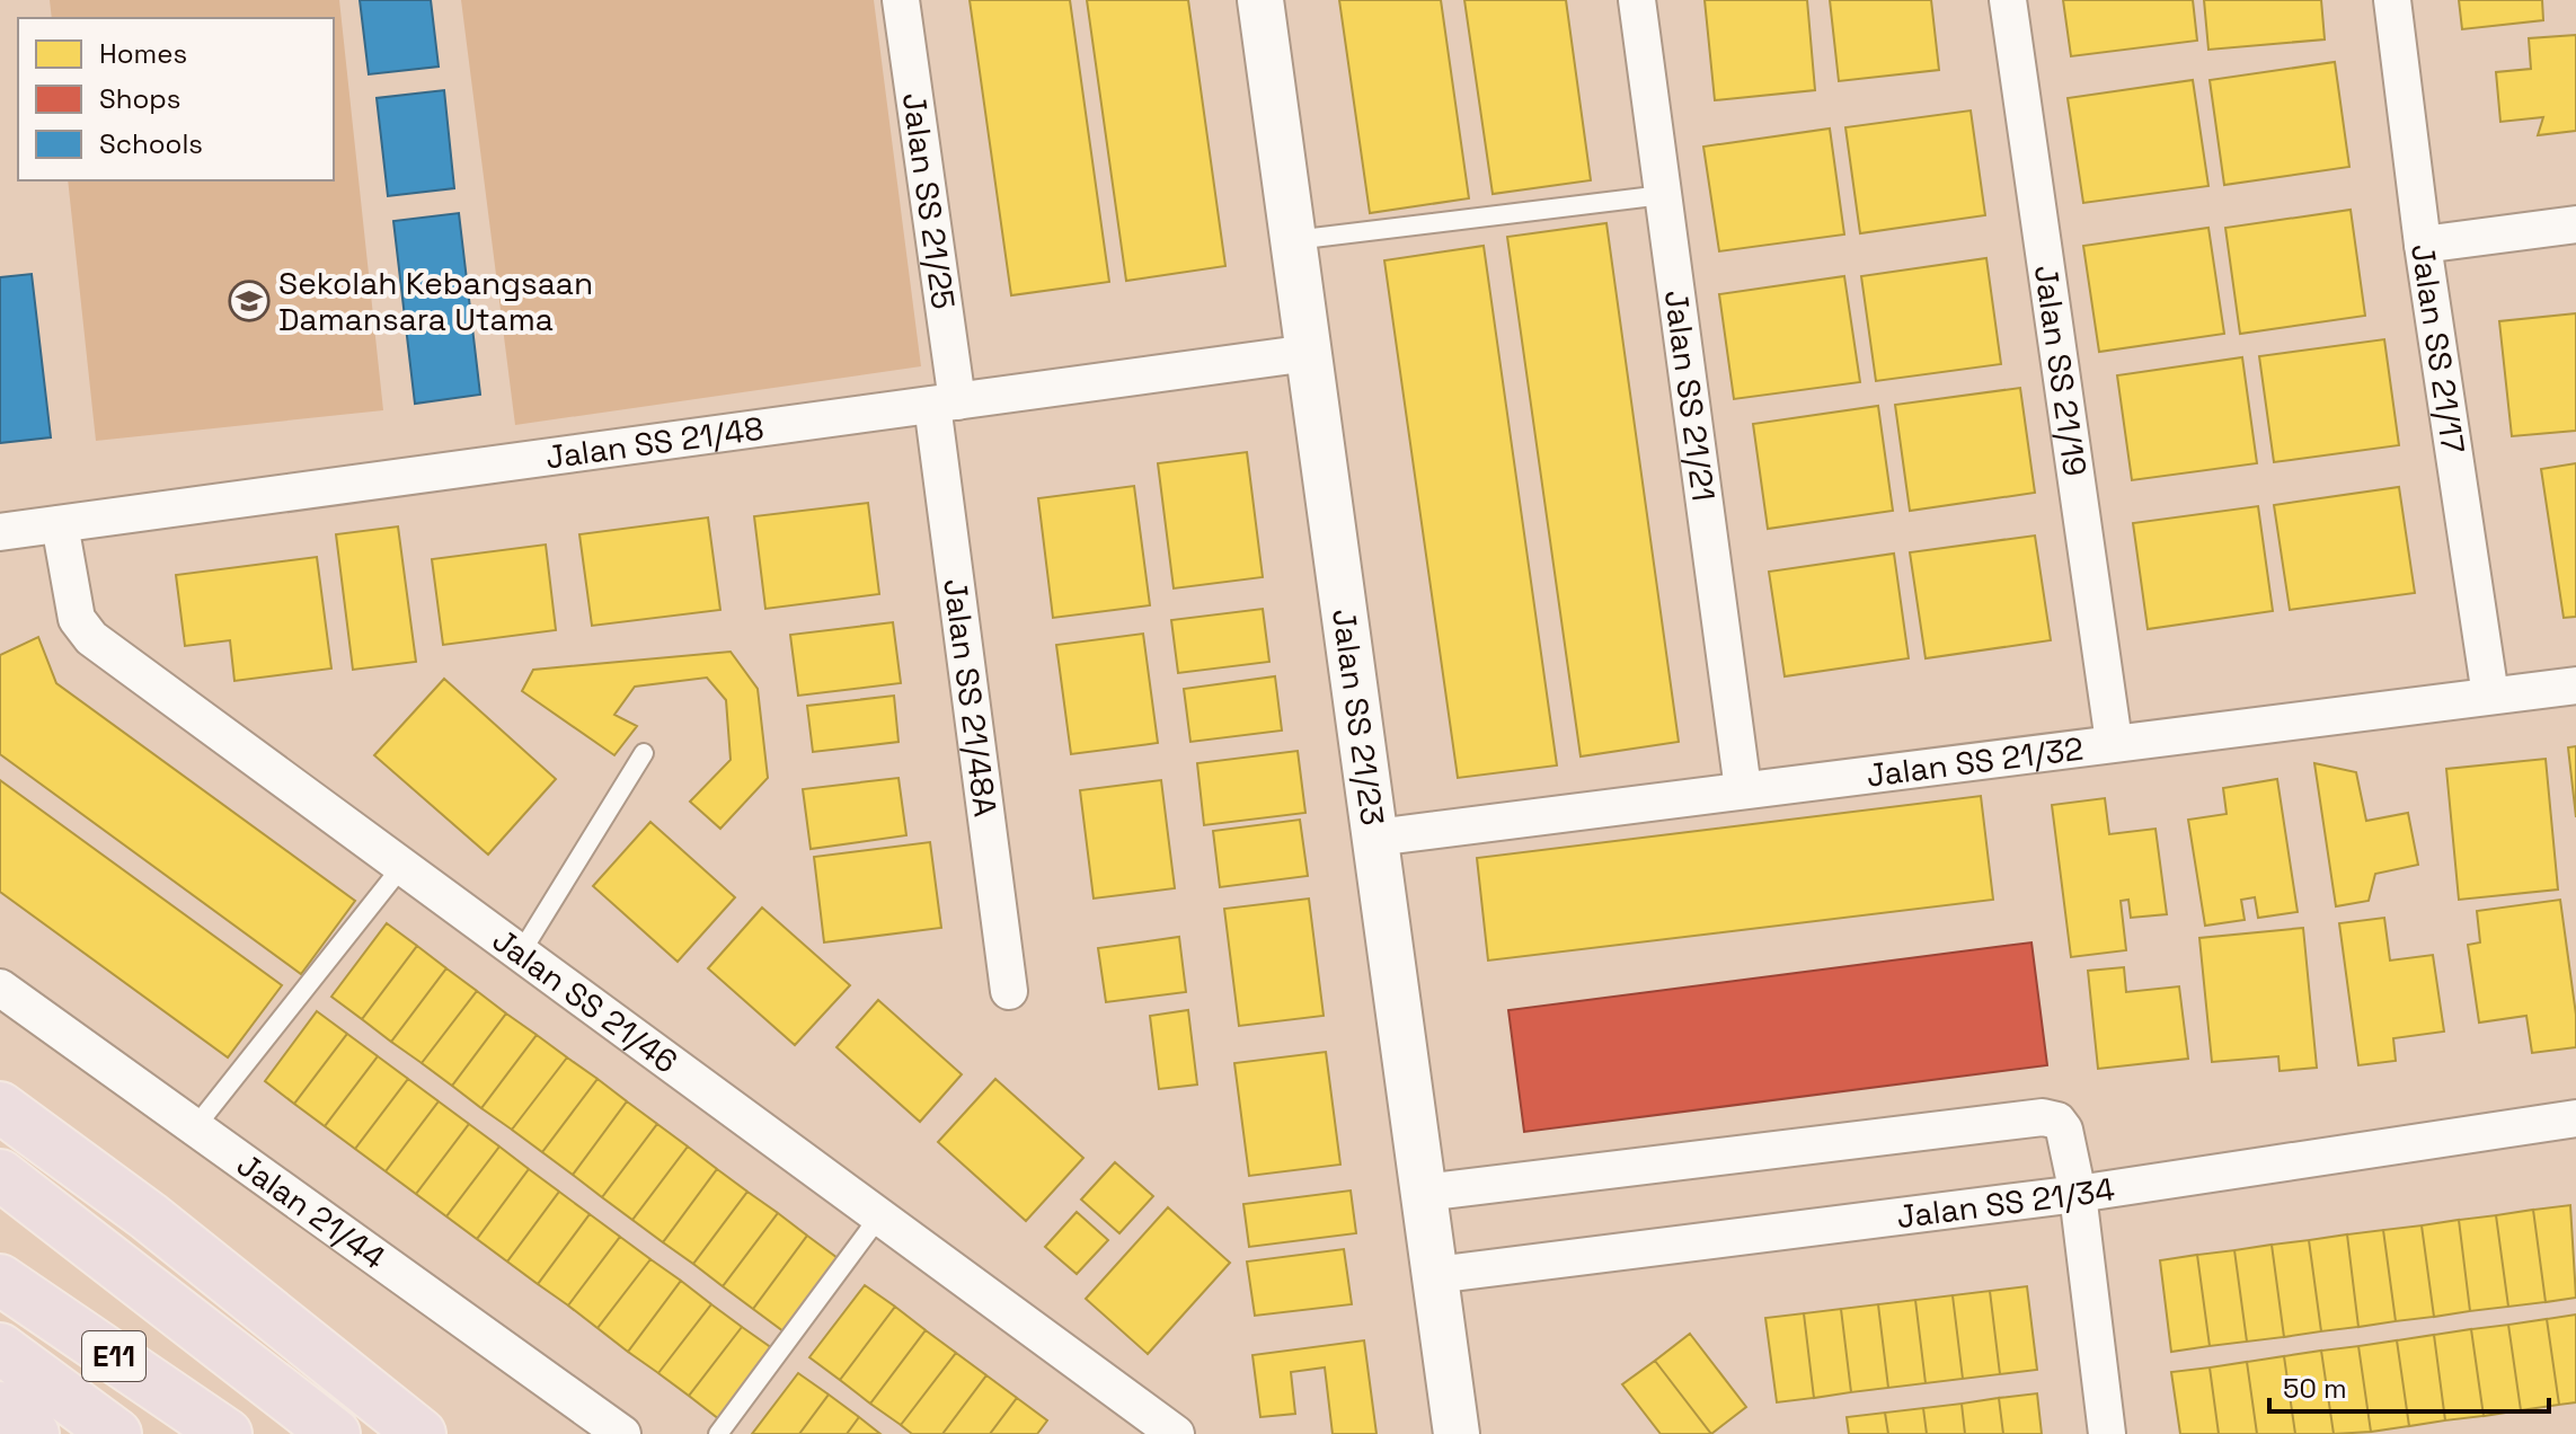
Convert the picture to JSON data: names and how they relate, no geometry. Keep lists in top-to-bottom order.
{
  "streets": {
    "highway": ["E11"],
    "street": [
      "Jalan SS 21/25",
      "Jalan SS 21/17",
      "Jalan SS 21/19",
      "Jalan SS 21/21",
      "Jalan SS 21/48",
      "Jalan SS 21/48A",
      "Jalan SS 21/23",
      "Jalan SS 21/32",
      "Jalan SS 21/46",
      "Jalan SS 21/34",
      "Jalan 21/44"
    ]
  },
  "crossings": [
    ["Jalan SS 21/25", "Jalan SS 21/48"],
    ["Jalan SS 21/25", "Jalan SS 21/48A"],
    ["Jalan SS 21/17", "Jalan SS 21/32"],
    ["Jalan SS 21/19", "Jalan SS 21/32"],
    ["Jalan SS 21/21", "Jalan SS 21/32"],
    ["Jalan SS 21/48", "Jalan SS 21/48A"],
    ["Jalan SS 21/48", "Jalan SS 21/23"],
    ["Jalan SS 21/48", "Jalan SS 21/46"],
    ["Jalan SS 21/23", "Jalan SS 21/32"],
    ["Jalan SS 21/23", "Jalan SS 21/34"]
  ],
  "places": {
    "school or university": ["Sekolah Kebangsaan Damansara Utama"]
  },
  "legend": ["Homes", "Shops", "Schools"],
  "scale_bar": "50 m"
}
